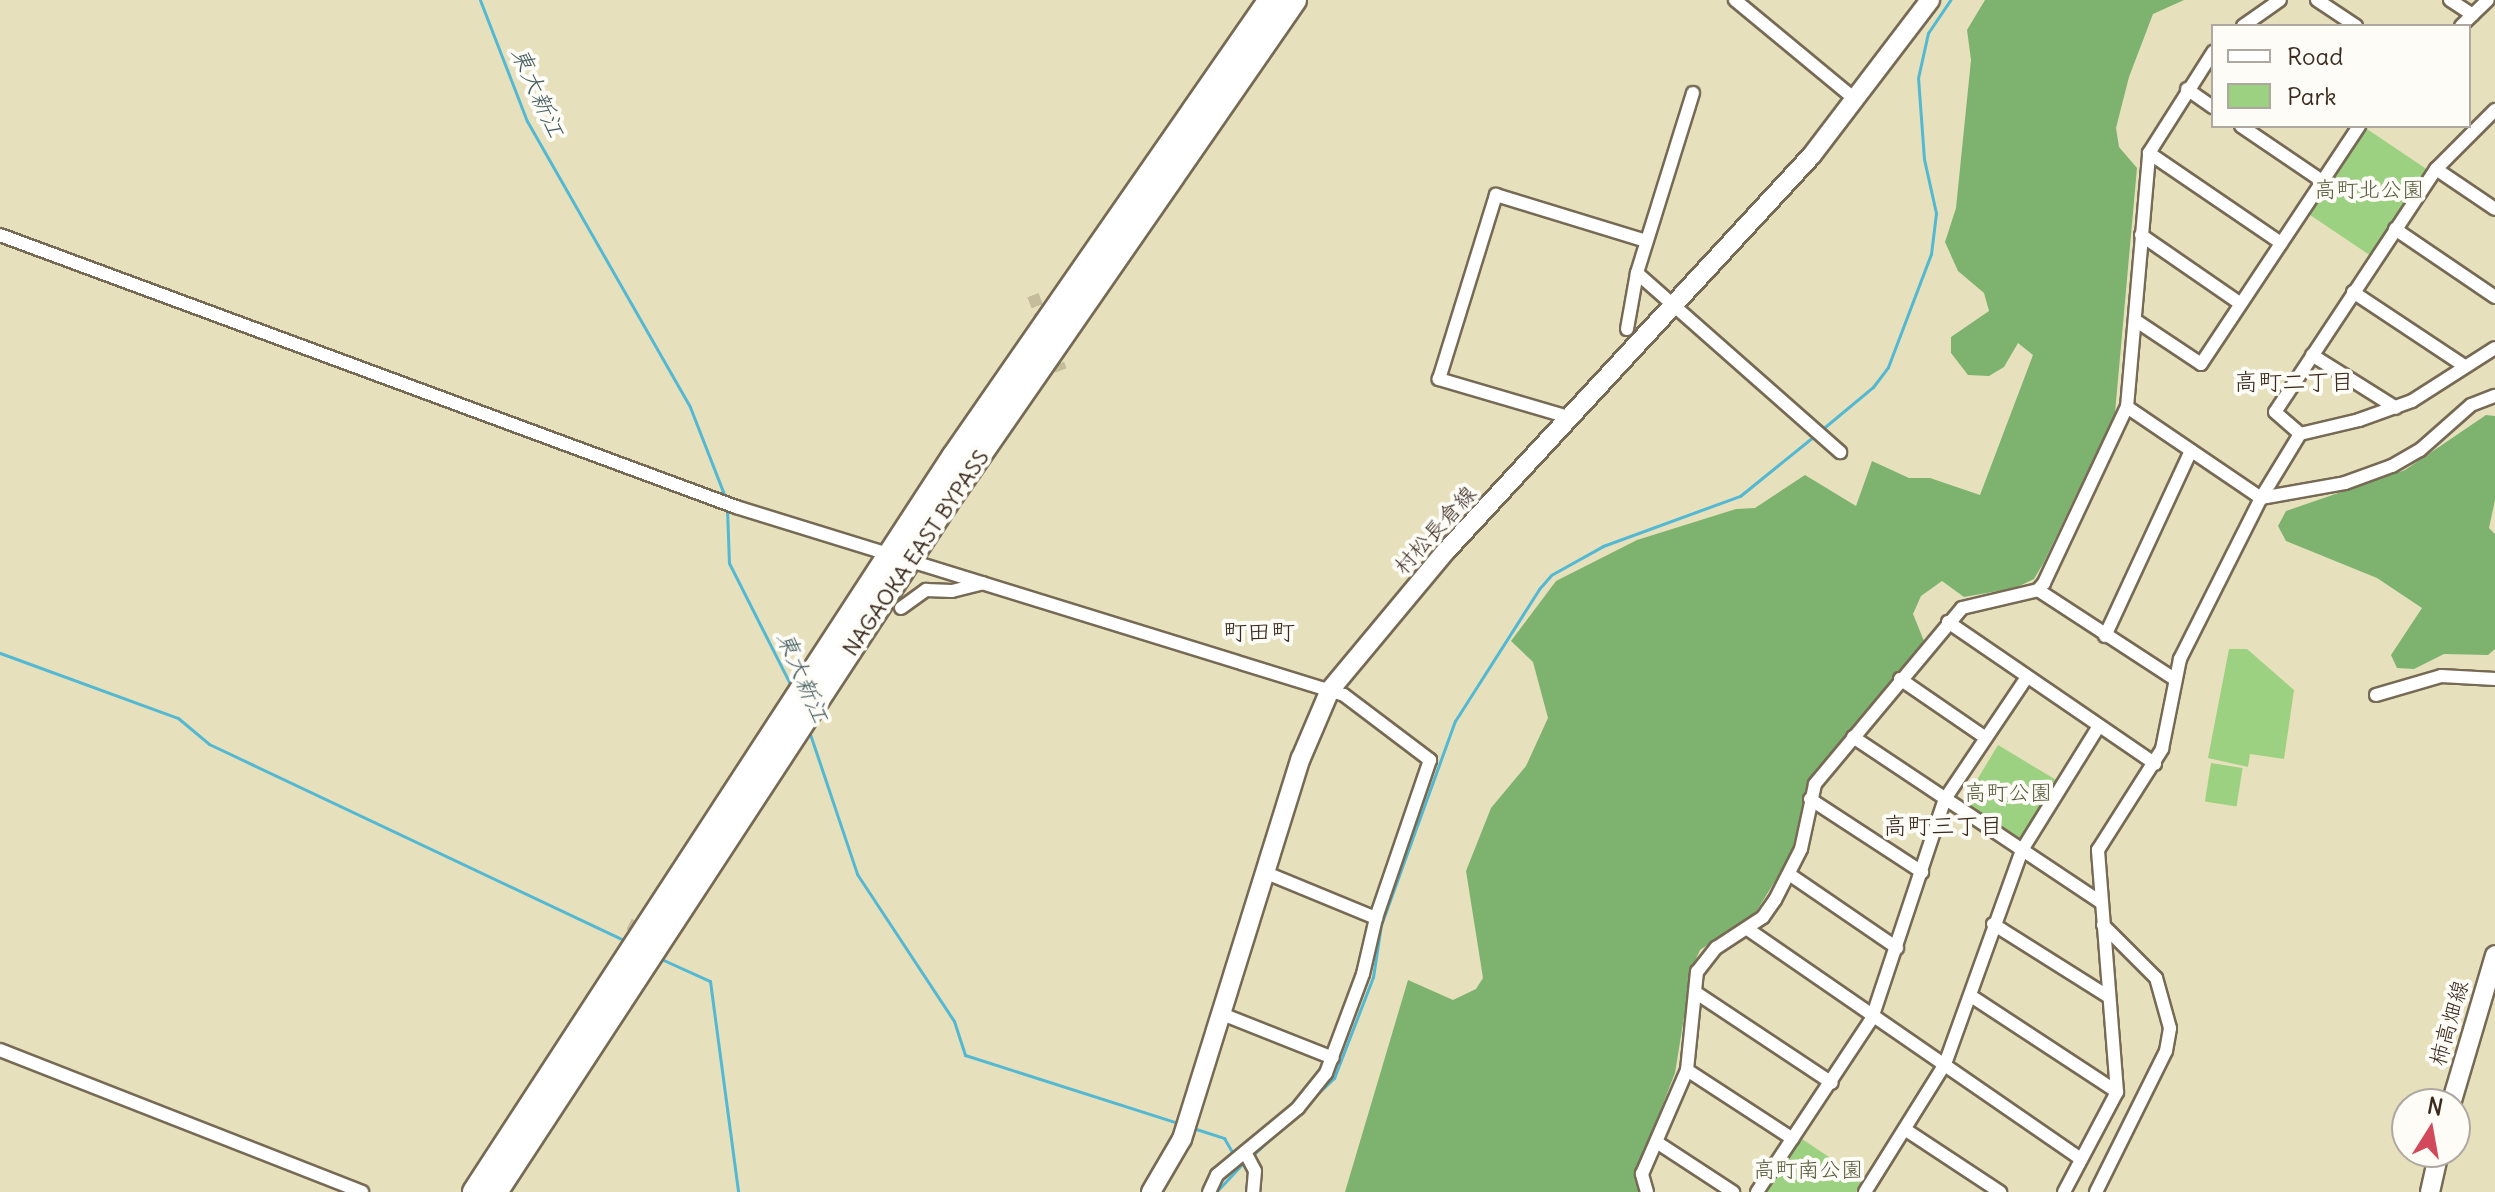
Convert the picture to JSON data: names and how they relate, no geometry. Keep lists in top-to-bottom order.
{
  "streets": {
    "highway": ["NAGAOKA EAST BYPASS"],
    "main road": ["村松長倉線", "柿高畑線"]
  },
  "districts": ["高町二丁目", "町田町", "高町三丁目"],
  "water": ["東大新江"],
  "parks": ["高町北公園", "高町公園", "高町南公園"],
  "legend": ["Road", "Park"],
  "north": "top"
}
